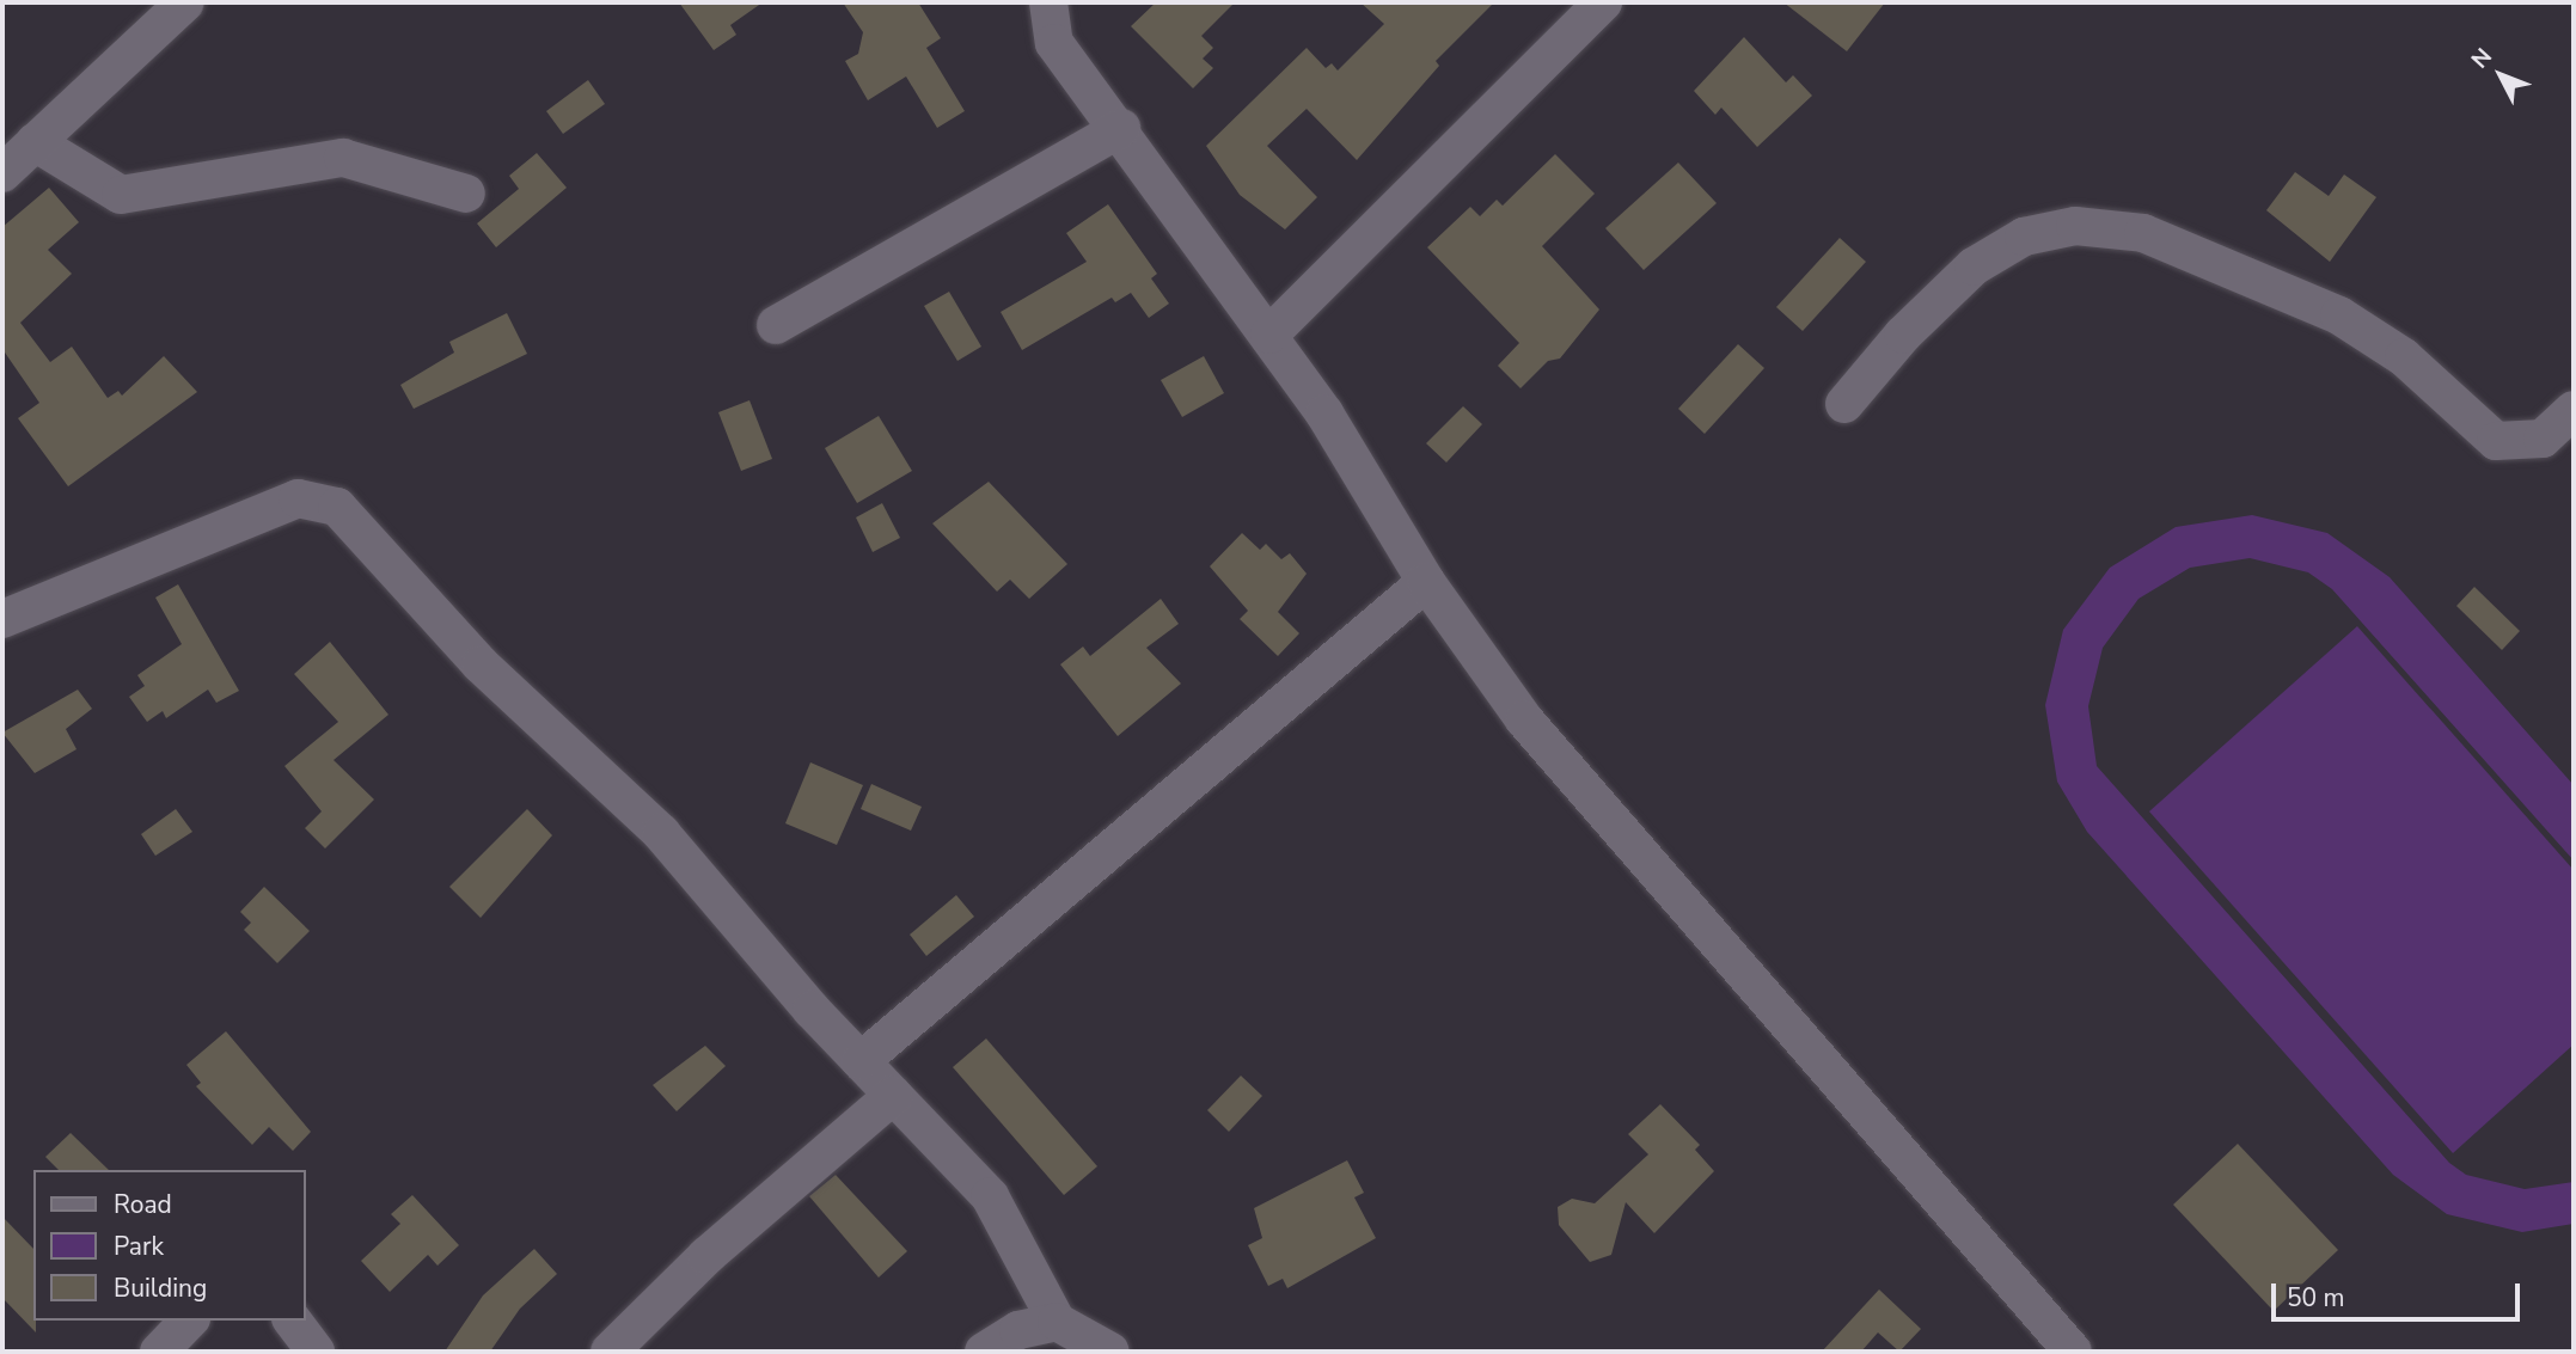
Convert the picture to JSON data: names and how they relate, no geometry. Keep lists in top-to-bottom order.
{
  "legend": ["Road", "Park", "Building"],
  "scale_bar": "50 m",
  "north": "top left"
}
